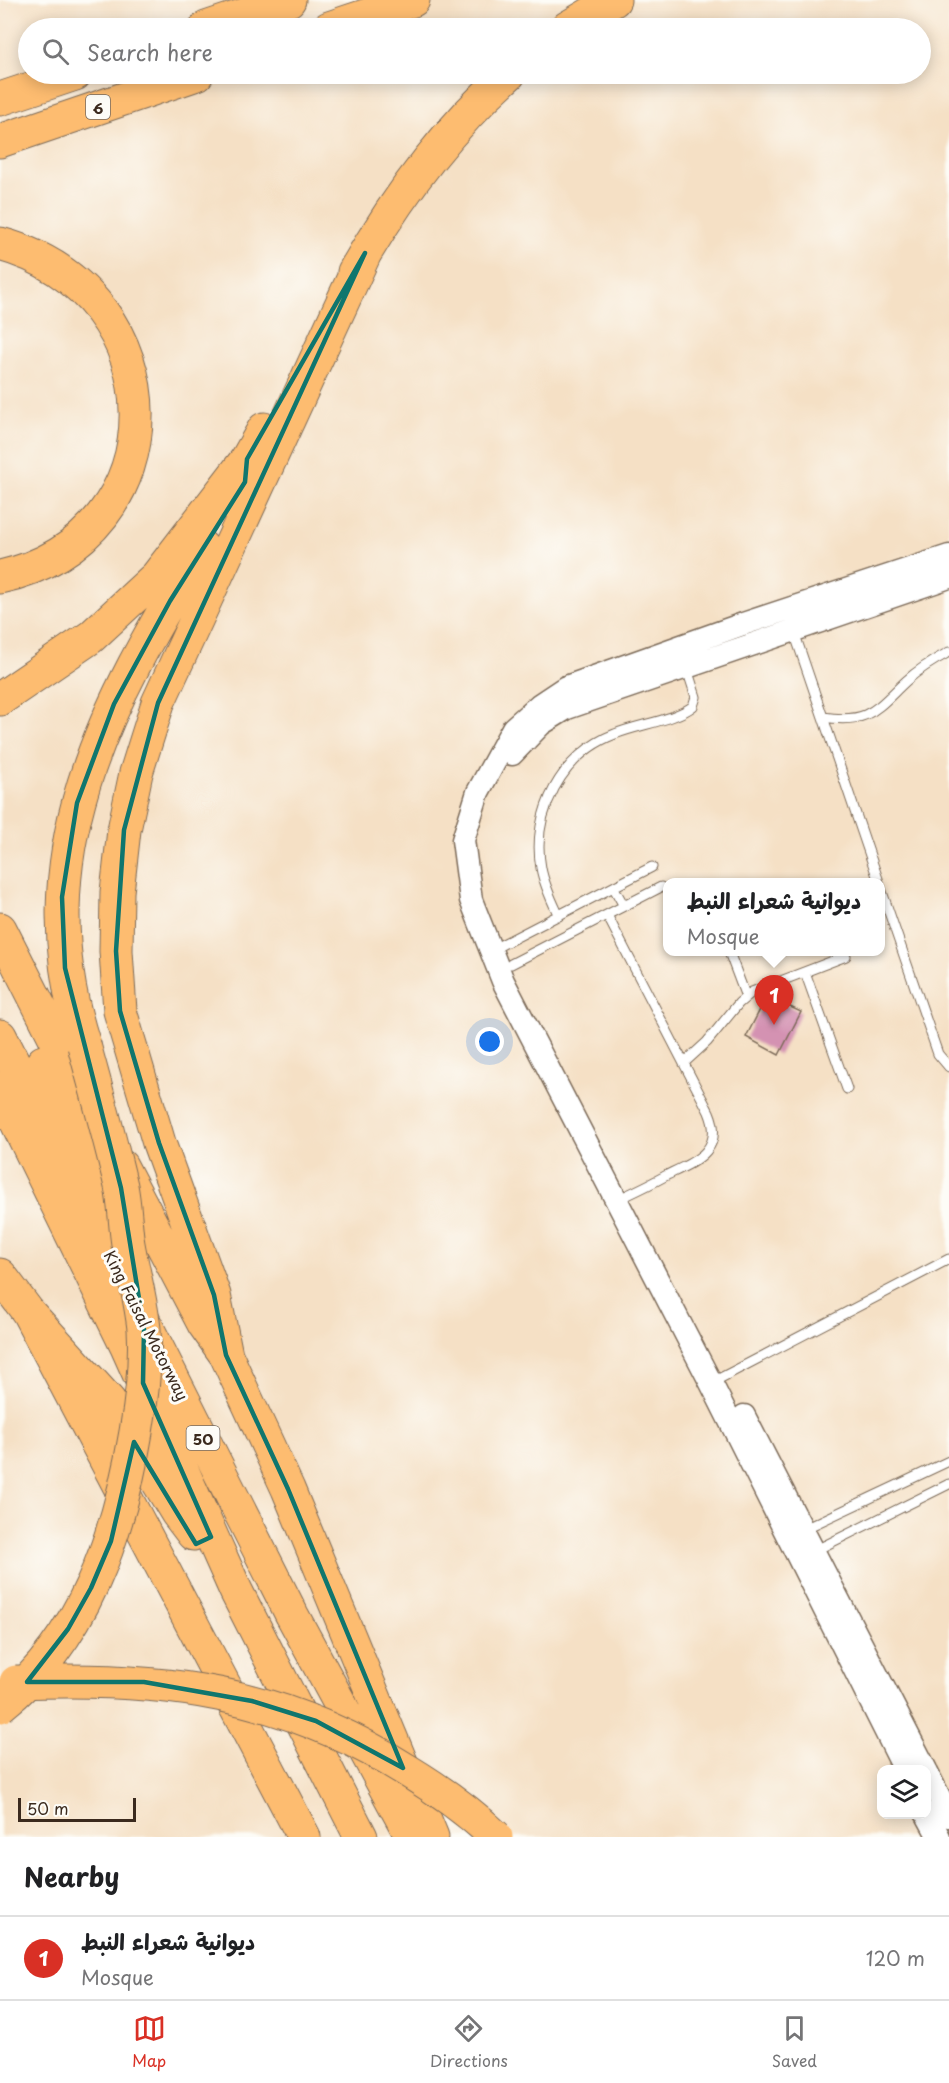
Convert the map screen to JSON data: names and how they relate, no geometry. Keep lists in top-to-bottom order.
{
  "streets": {
    "highway": ["6", "King Faisal Motorway", "50"]
  },
  "scale_bar": "50 m",
  "page": {
    "search": "Search here",
    "popup": ["ديوانية شعراء النبط", "Mosque"],
    "pins": "1",
    "scale": "50 m",
    "heading": "Nearby",
    "list": [
      {
        "mark": "1",
        "name": "ديوانية شعراء النبط",
        "note": "Mosque",
        "value": "120 m"
      }
    ],
    "nav": ["Map", "Directions", "Saved"]
  }
}
